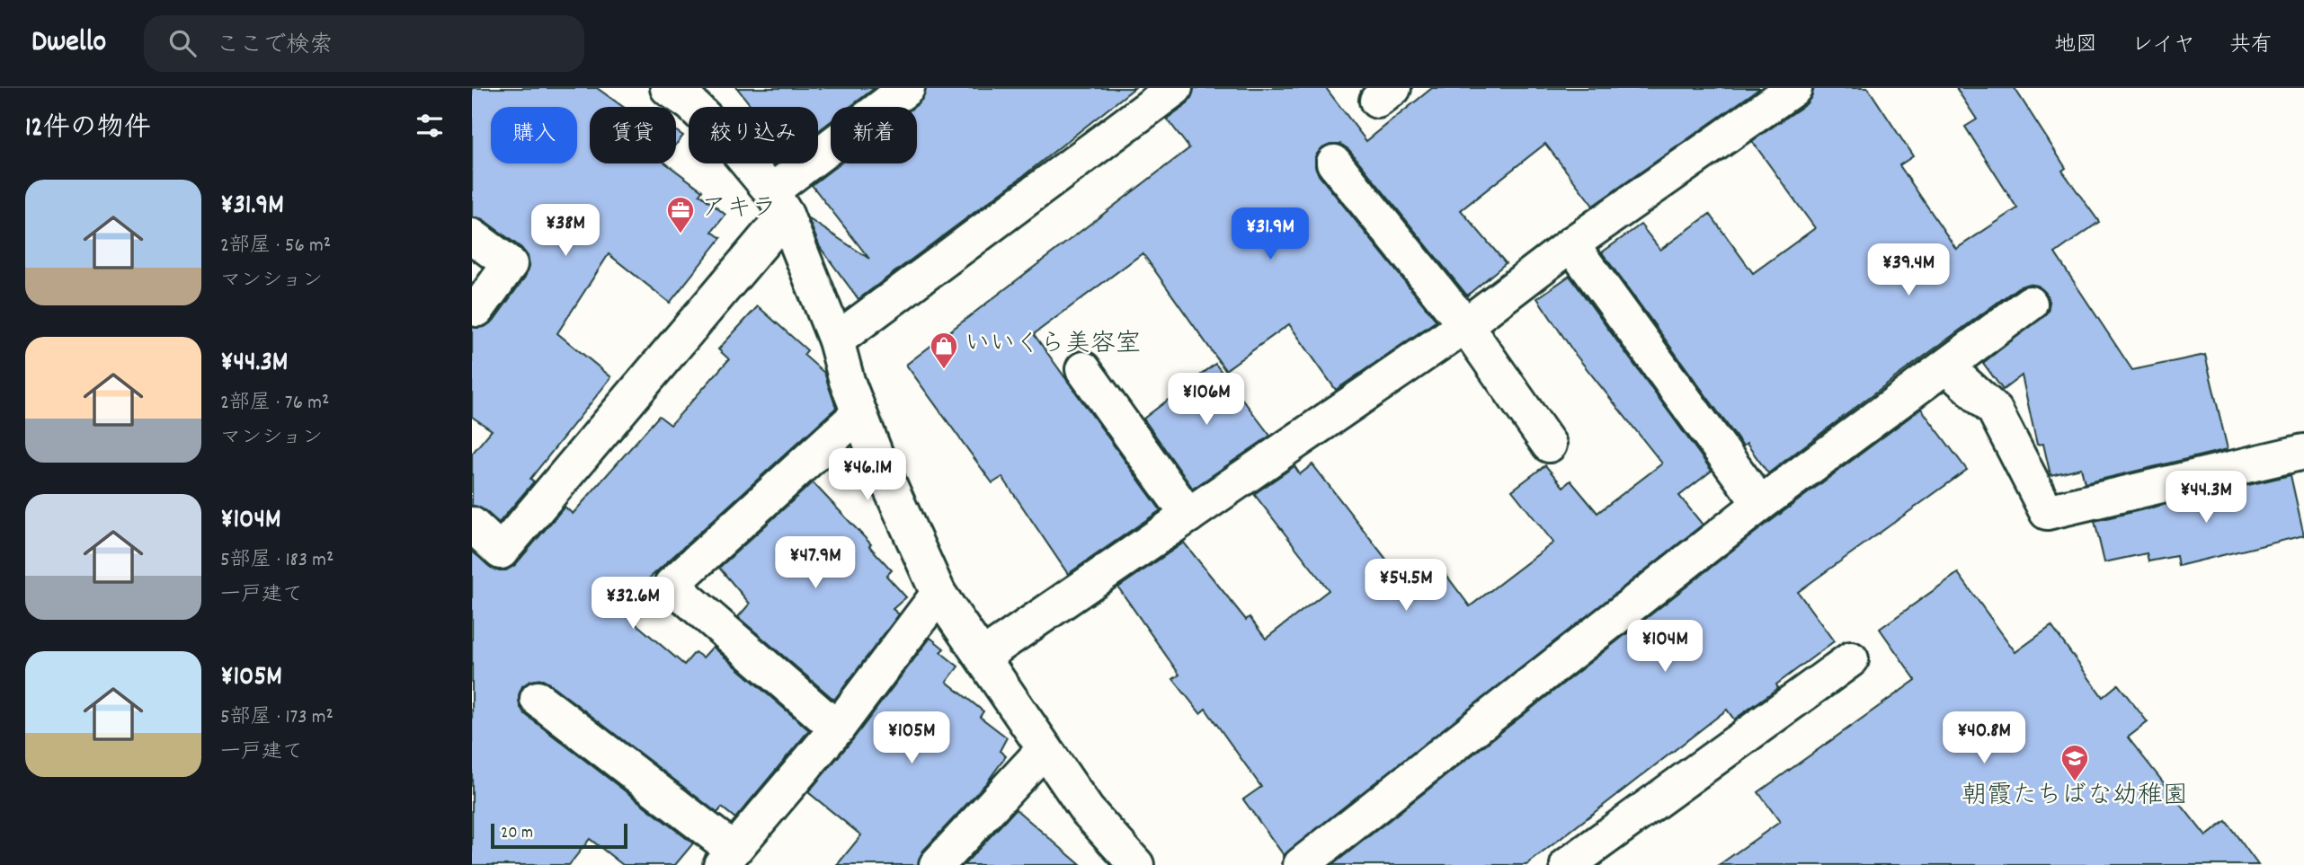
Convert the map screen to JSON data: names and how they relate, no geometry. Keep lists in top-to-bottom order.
{
  "places": {
    "office": ["アキラ"],
    "shop": ["いいくら美容室"],
    "school or university": ["朝霞たちばな幼稚園"]
  },
  "scale_bar": "20 m",
  "page": {
    "header": "Dwello",
    "search": "ここで検索",
    "nav": ["地図", "レイヤ", "共有"],
    "heading": "12件の物件",
    "chip": [
      "購入",
      "賃貸",
      "絞り込み",
      "新着"
    ],
    "list": [
      {
        "name": "¥31.9M",
        "note": "2部屋 · 56 m² · マンション"
      },
      {
        "name": "¥44.3M",
        "note": "2部屋 · 76 m² · マンション"
      },
      {
        "name": "¥104M",
        "note": "5部屋 · 183 m² · 一戸建て"
      },
      {
        "name": "¥105M",
        "note": "5部屋 · 173 m² · 一戸建て"
      }
    ],
    "price": [
      "¥38M",
      "¥31.9M",
      "¥39.4M",
      "¥106M",
      "¥46.1M",
      "¥44.3M",
      "¥47.9M",
      "¥54.5M",
      "¥32.6M",
      "¥104M",
      "¥105M",
      "¥40.8M"
    ],
    "scale": "20 m"
  }
}
